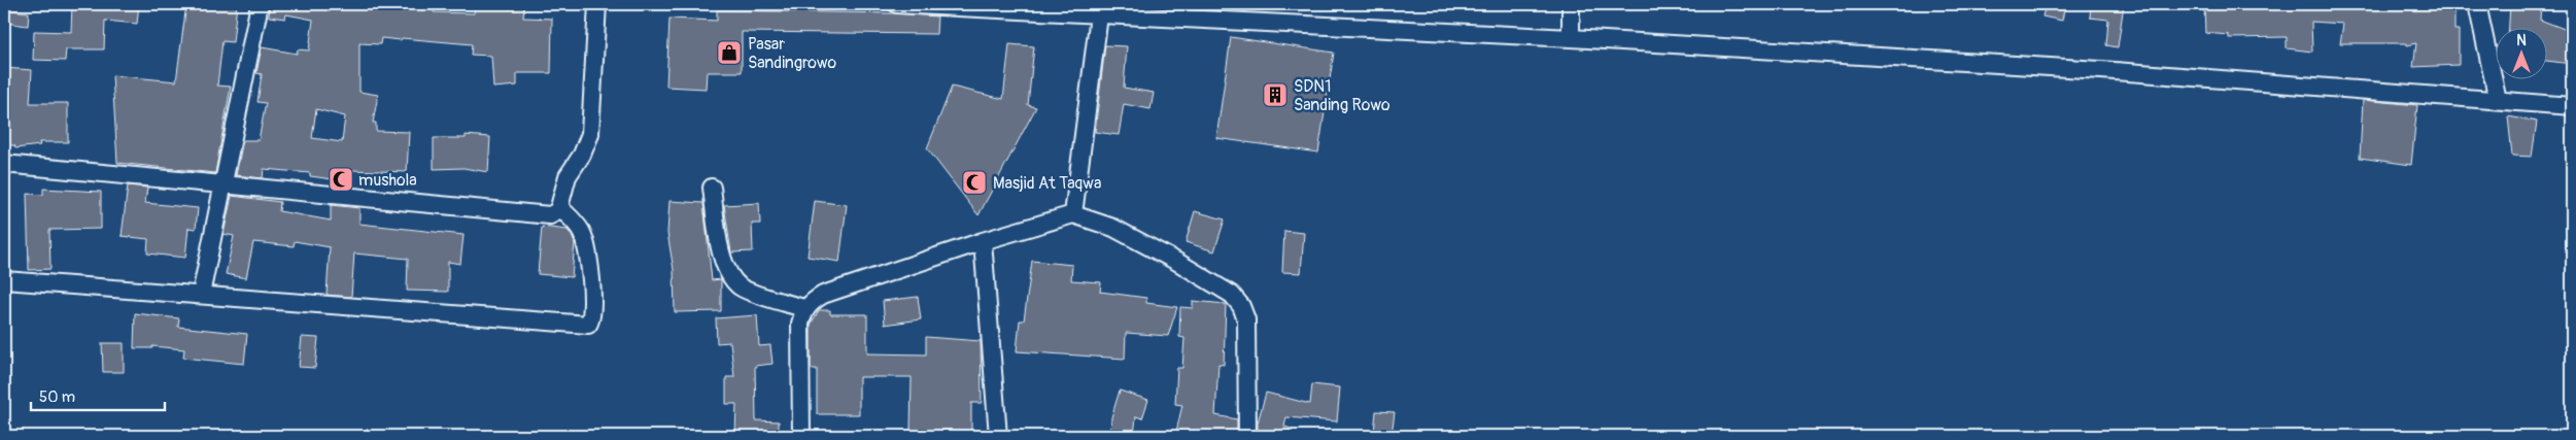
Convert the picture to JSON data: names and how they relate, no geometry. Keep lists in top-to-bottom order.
{
  "places": {
    "shop": ["Pasar Sandingrowo"],
    "building": ["SDN1 Sanding Rowo"],
    "mosque": ["mushola", "Masjid At Taqwa"]
  },
  "scale_bar": "50 m",
  "north": "top"
}
